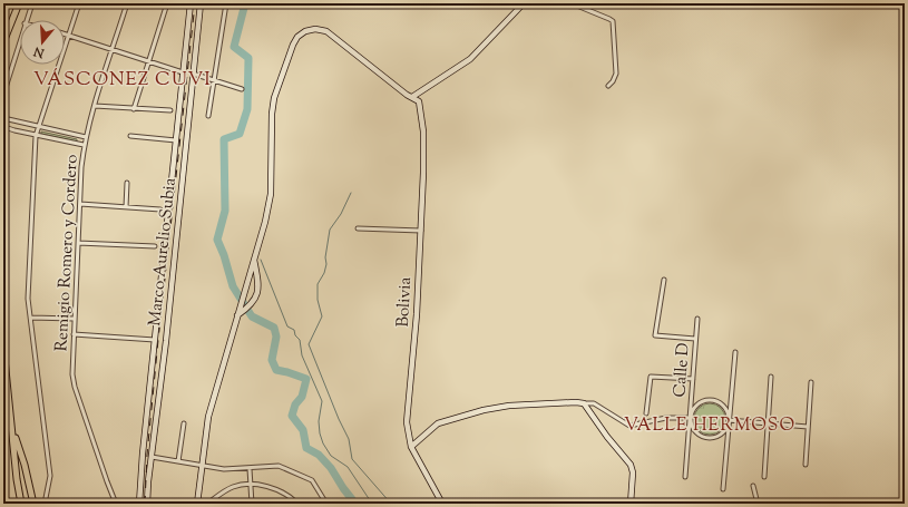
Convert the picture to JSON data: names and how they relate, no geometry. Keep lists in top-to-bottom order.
{
  "streets": {
    "street": [
      "Marco Aurelio Subia",
      "Remigio Romero y Cordero",
      "Bolivia",
      "Calle D"
    ]
  },
  "districts": ["VÁSCONEZ CUVI", "VALLE HERMOSO"],
  "north": "bottom"
}
